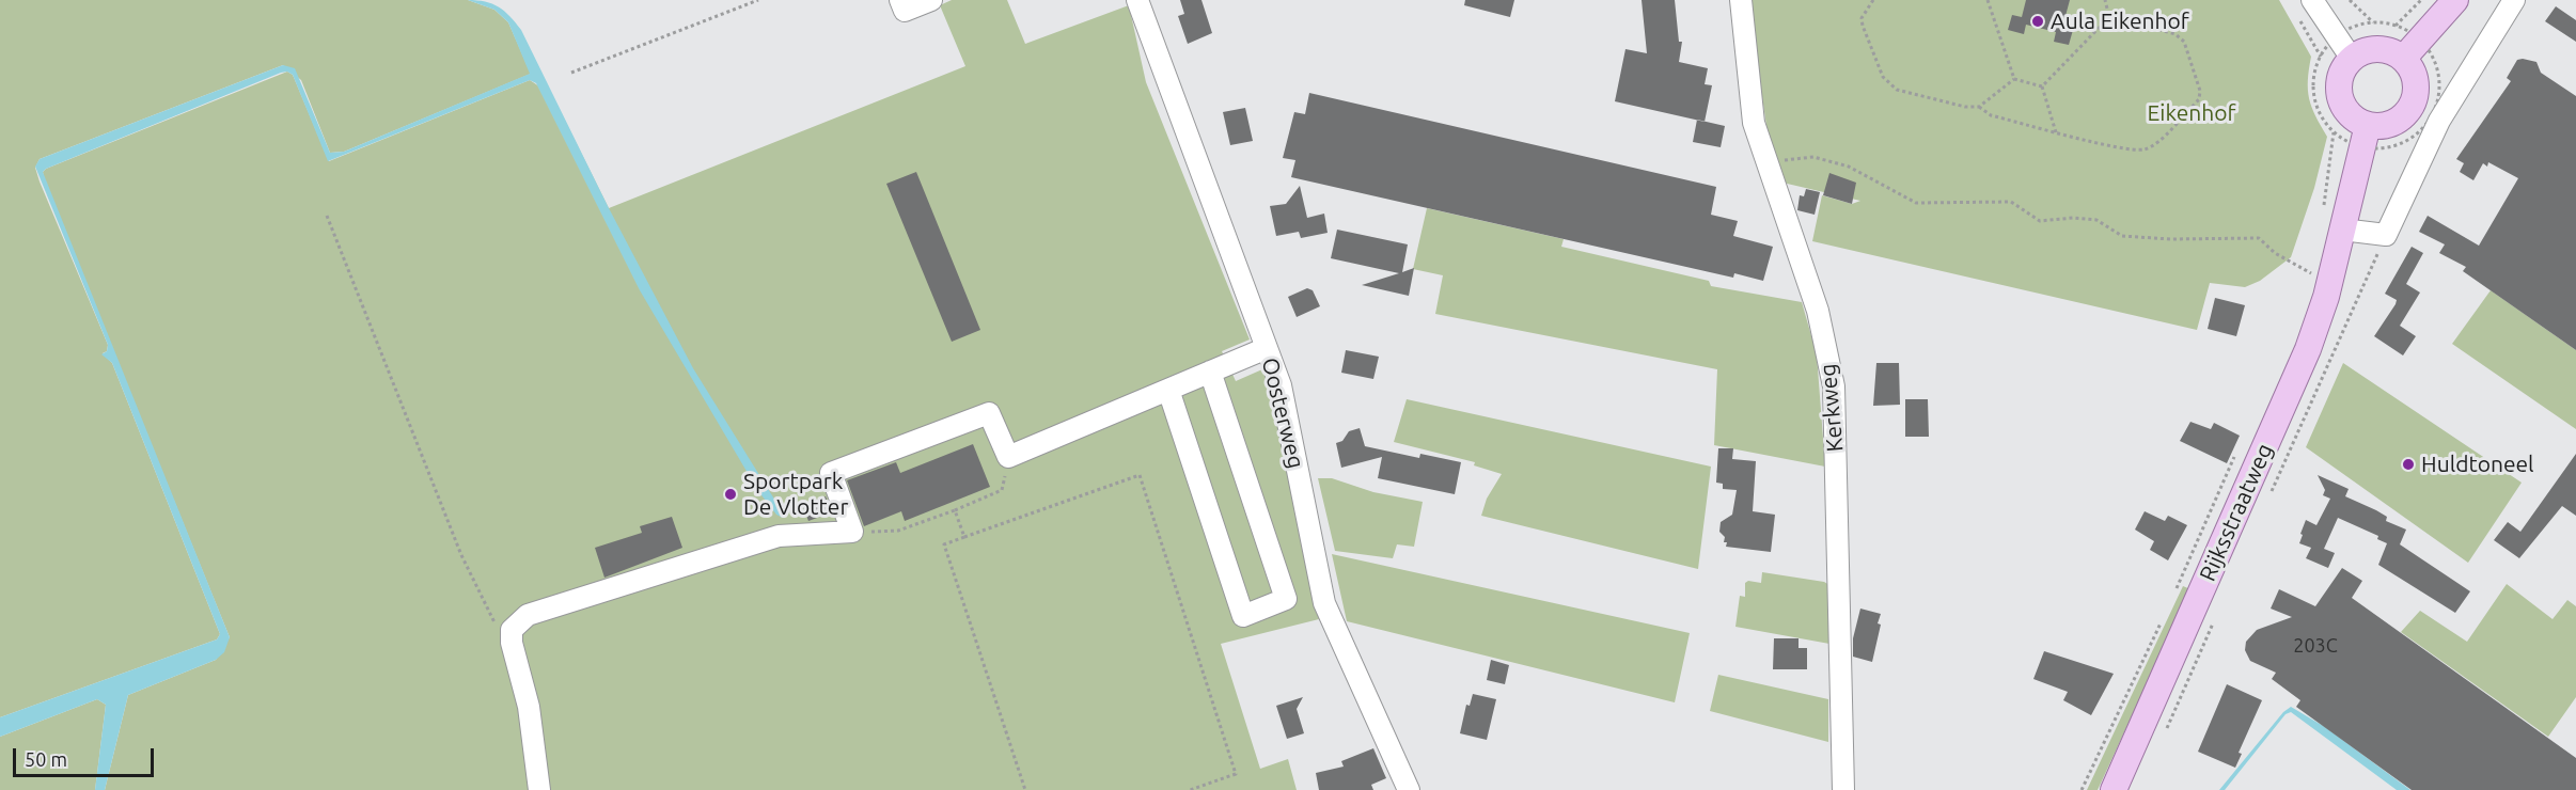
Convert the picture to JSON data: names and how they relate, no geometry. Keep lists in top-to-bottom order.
{
  "streets": {
    "main road": ["Rijksstraatweg"],
    "street": ["Kerkweg", "Oosterweg"]
  },
  "parks": ["Eikenhof"],
  "places": ["Aula Eikenhof", "Huldtoneel", "Sportpark De Vlotter"],
  "house_numbers": ["203C"],
  "scale_bar": "50 m"
}
